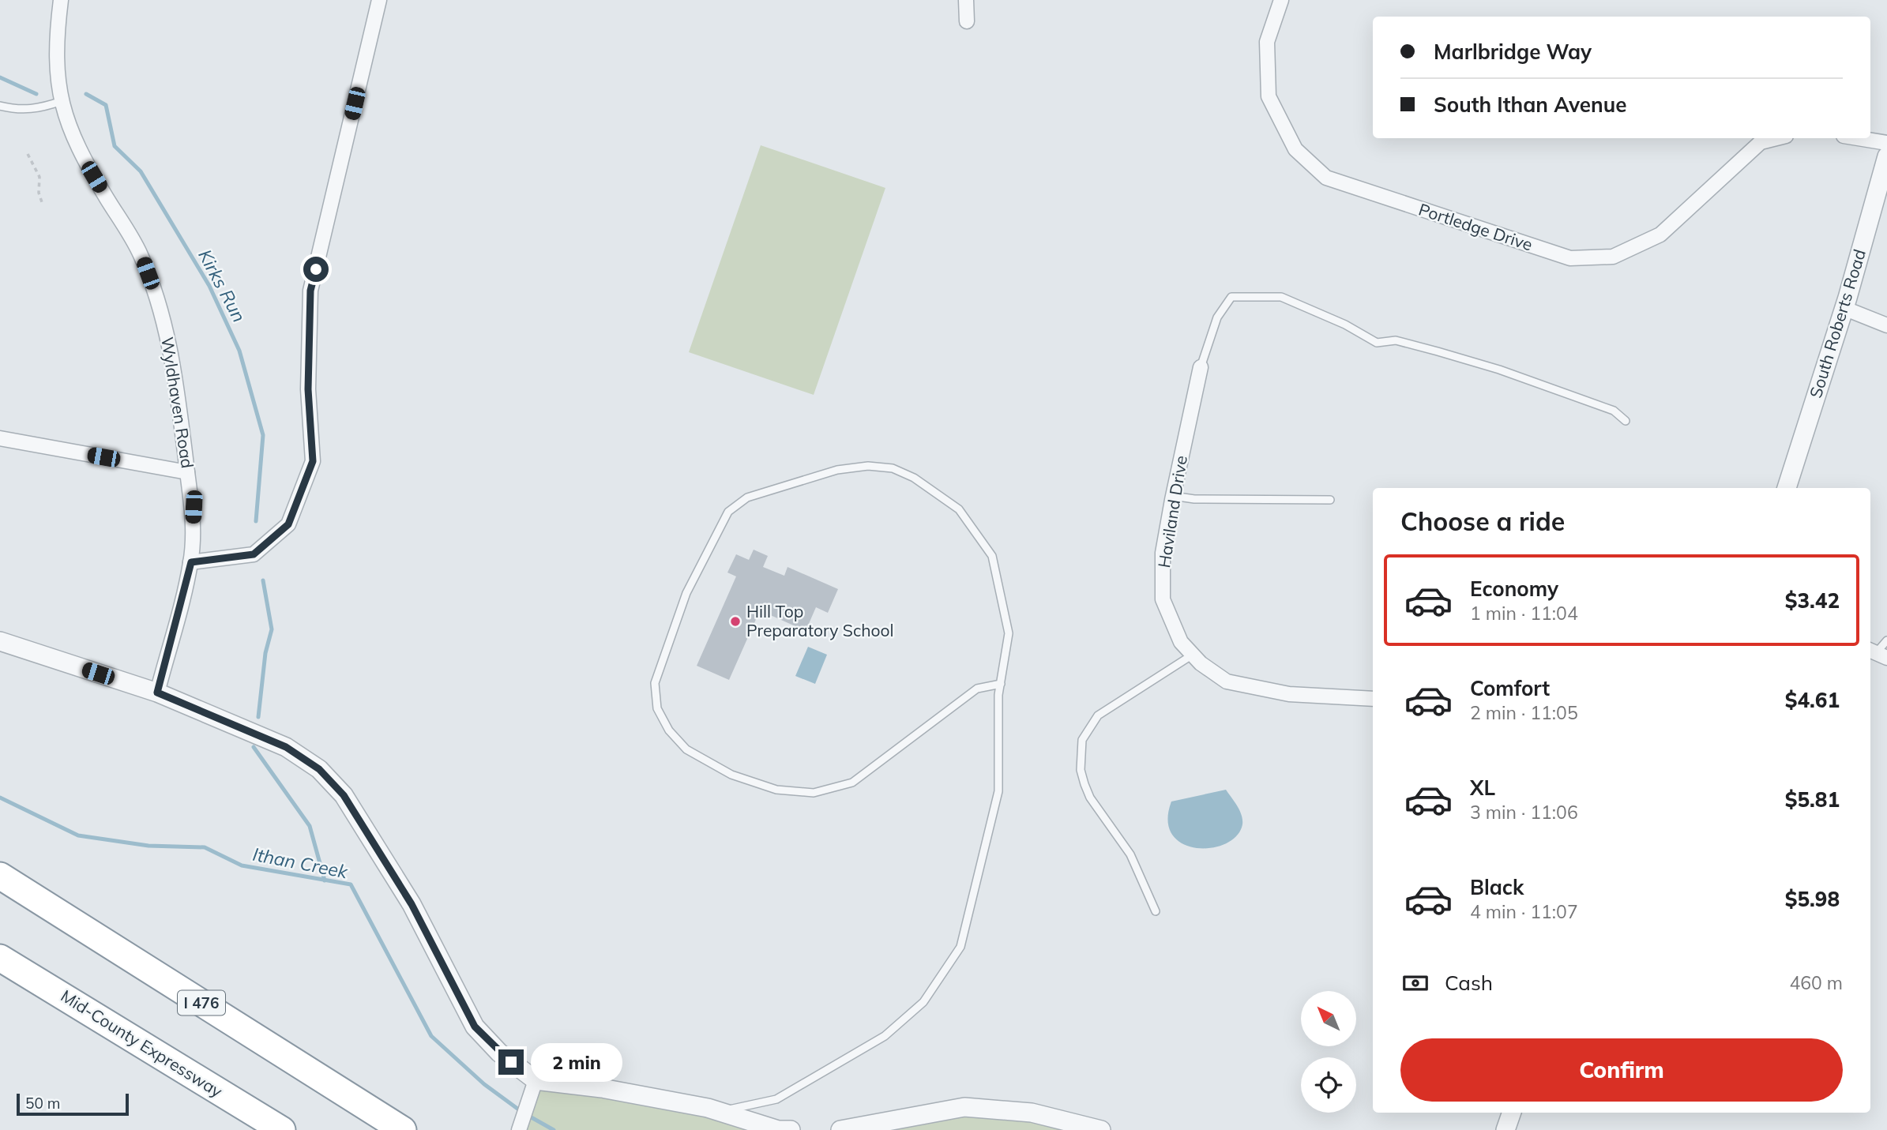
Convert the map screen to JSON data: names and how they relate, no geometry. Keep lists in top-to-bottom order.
{
  "streets": {
    "highway": ["I 476", "Mid-County Expressway"],
    "street": [
      "Portledge Drive",
      "South Roberts Road",
      "Wyldhaven Road",
      "Haviland Drive"
    ]
  },
  "water": ["Kirks Run", "Ithan Creek"],
  "places": ["Hill Top Preparatory School"],
  "scale_bar": "50 m",
  "north": "top left",
  "page": {
    "banner": ["Marlbridge Way", "South Ithan Avenue"],
    "heading": "Choose a ride",
    "list": [
      {
        "name": "Economy",
        "note": "1 min · 11:04",
        "value": "$3.42"
      },
      {
        "name": "Comfort",
        "note": "2 min · 11:05",
        "value": "$4.61"
      },
      {
        "name": "XL",
        "note": "3 min · 11:06",
        "value": "$5.81"
      },
      {
        "name": "Black",
        "note": "4 min · 11:07",
        "value": "$5.98"
      }
    ],
    "pay": ["Cash", "460 m"],
    "buttons": "Confirm",
    "bubble": "2 min",
    "scale": "50 m"
  }
}
